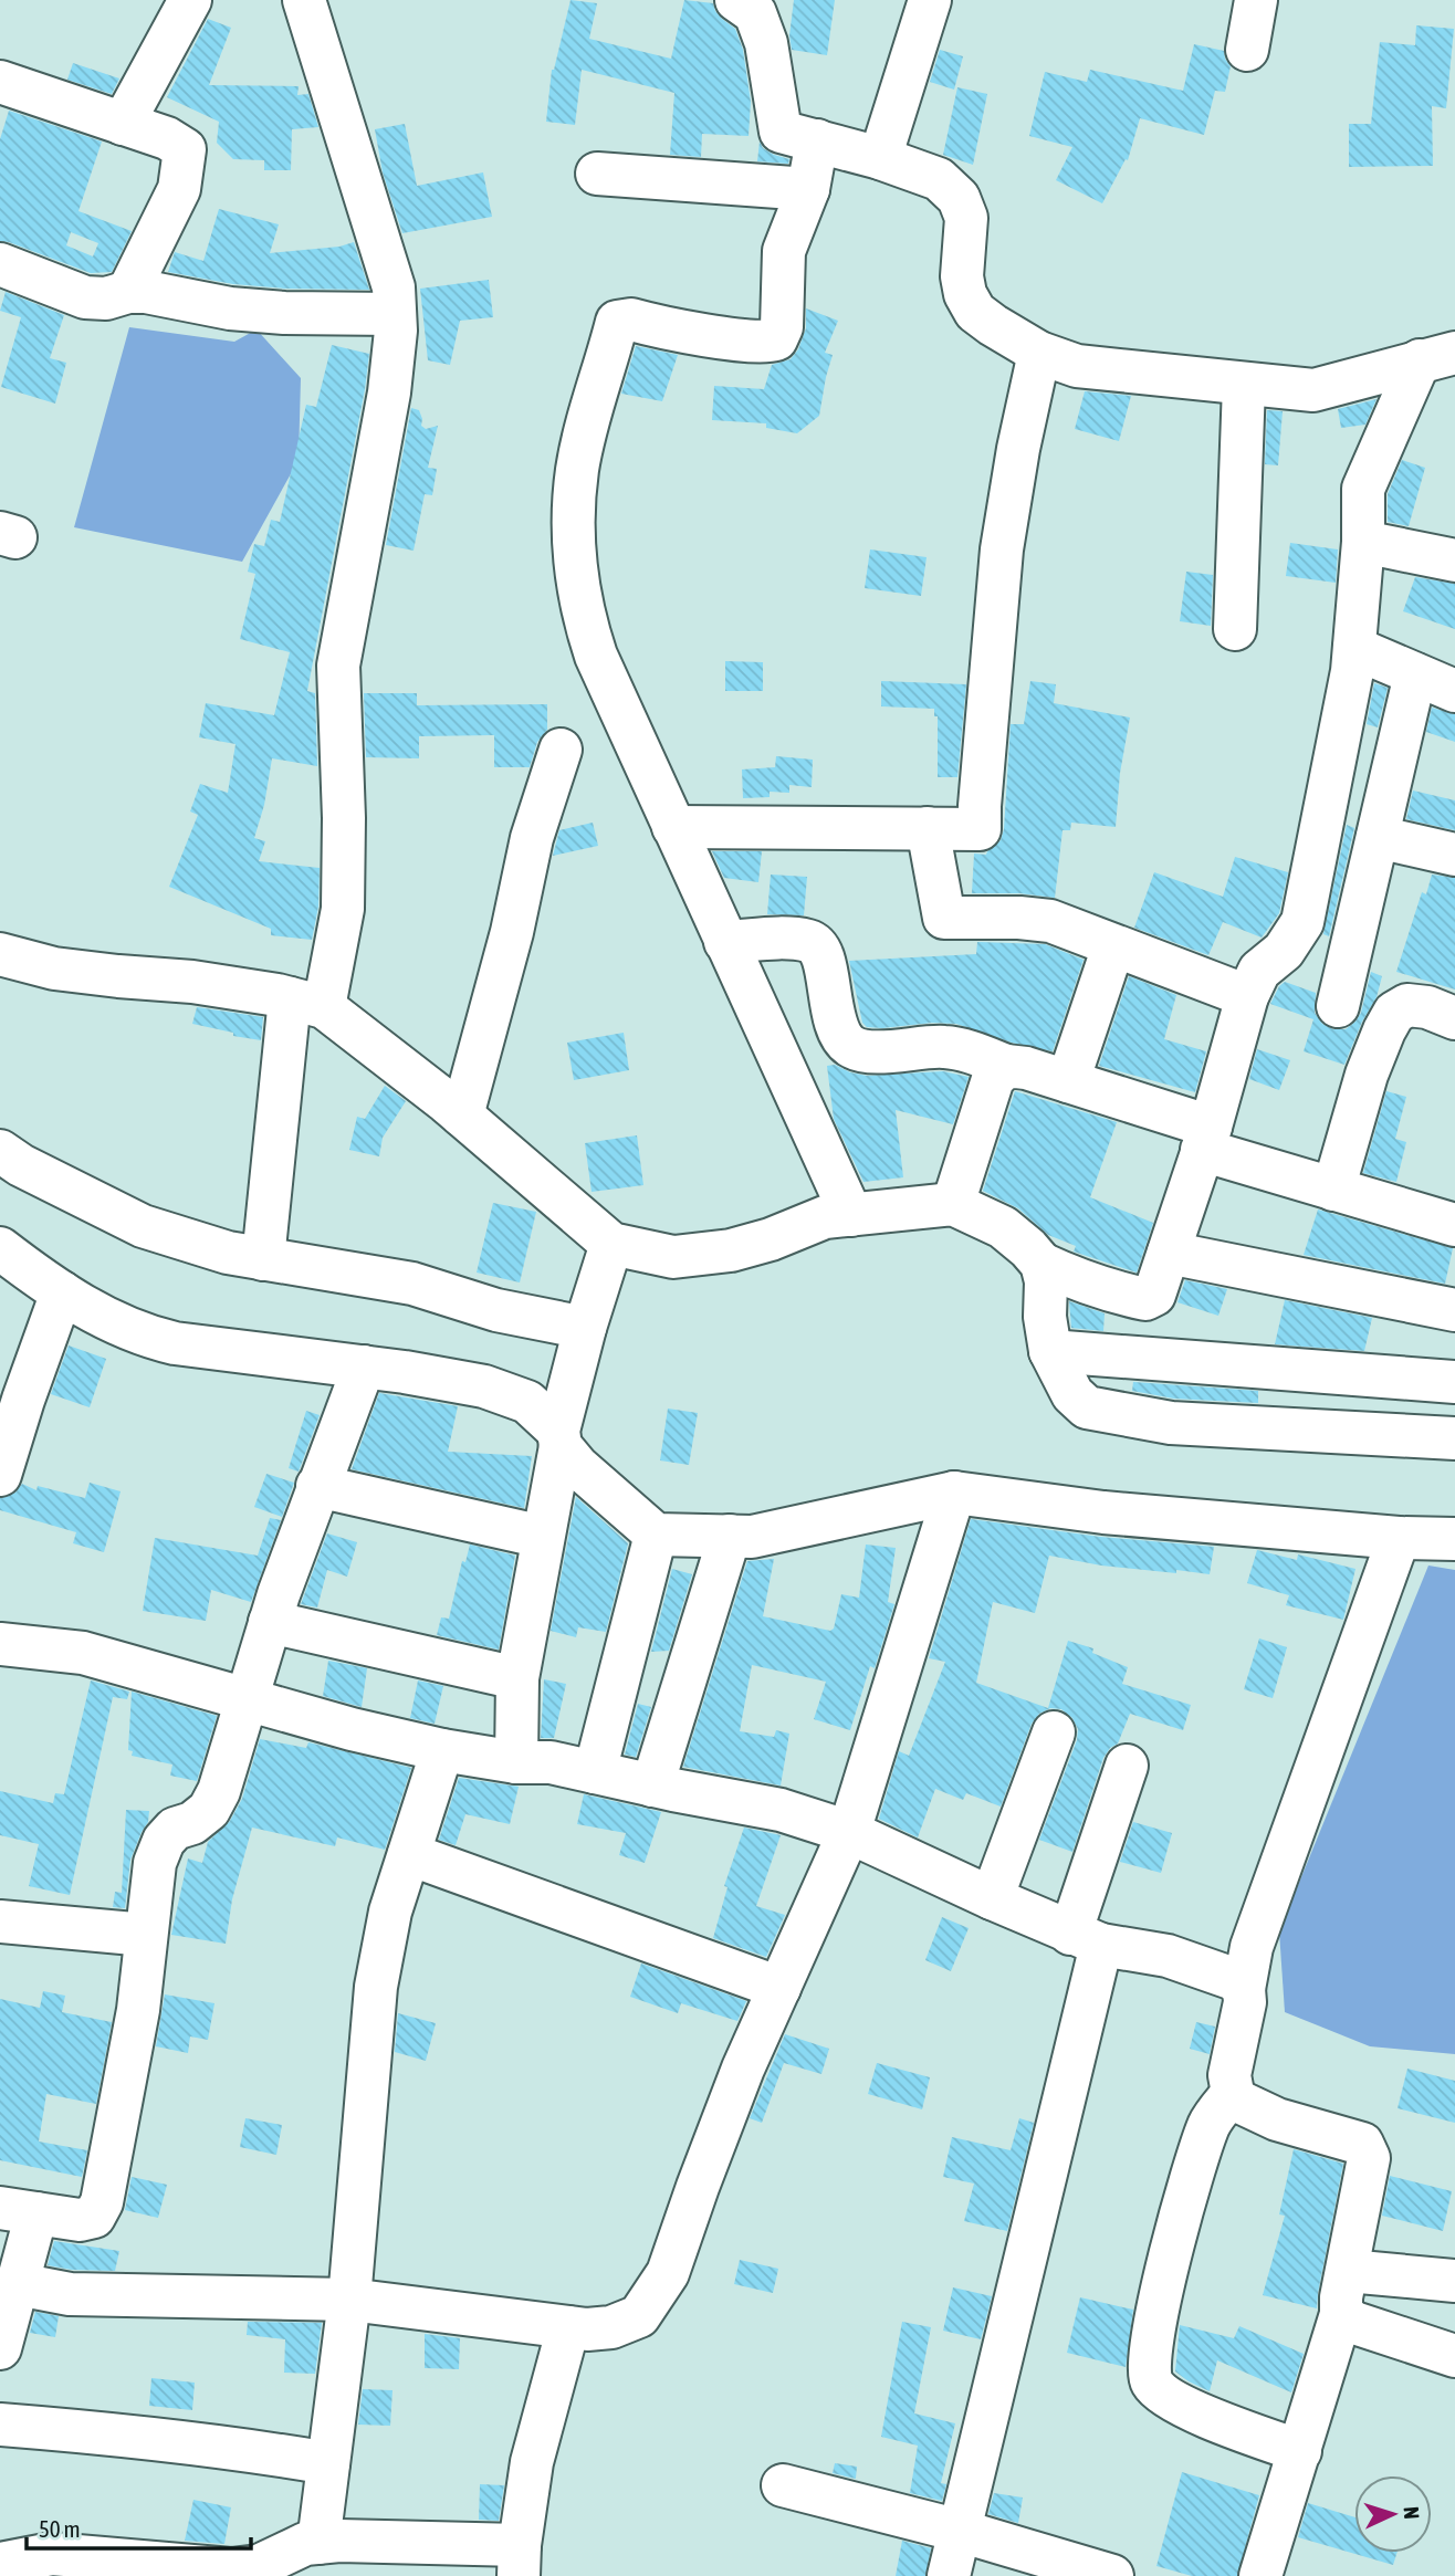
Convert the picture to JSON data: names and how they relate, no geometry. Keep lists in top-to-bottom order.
{
  "scale_bar": "50 m",
  "north": "right"
}
